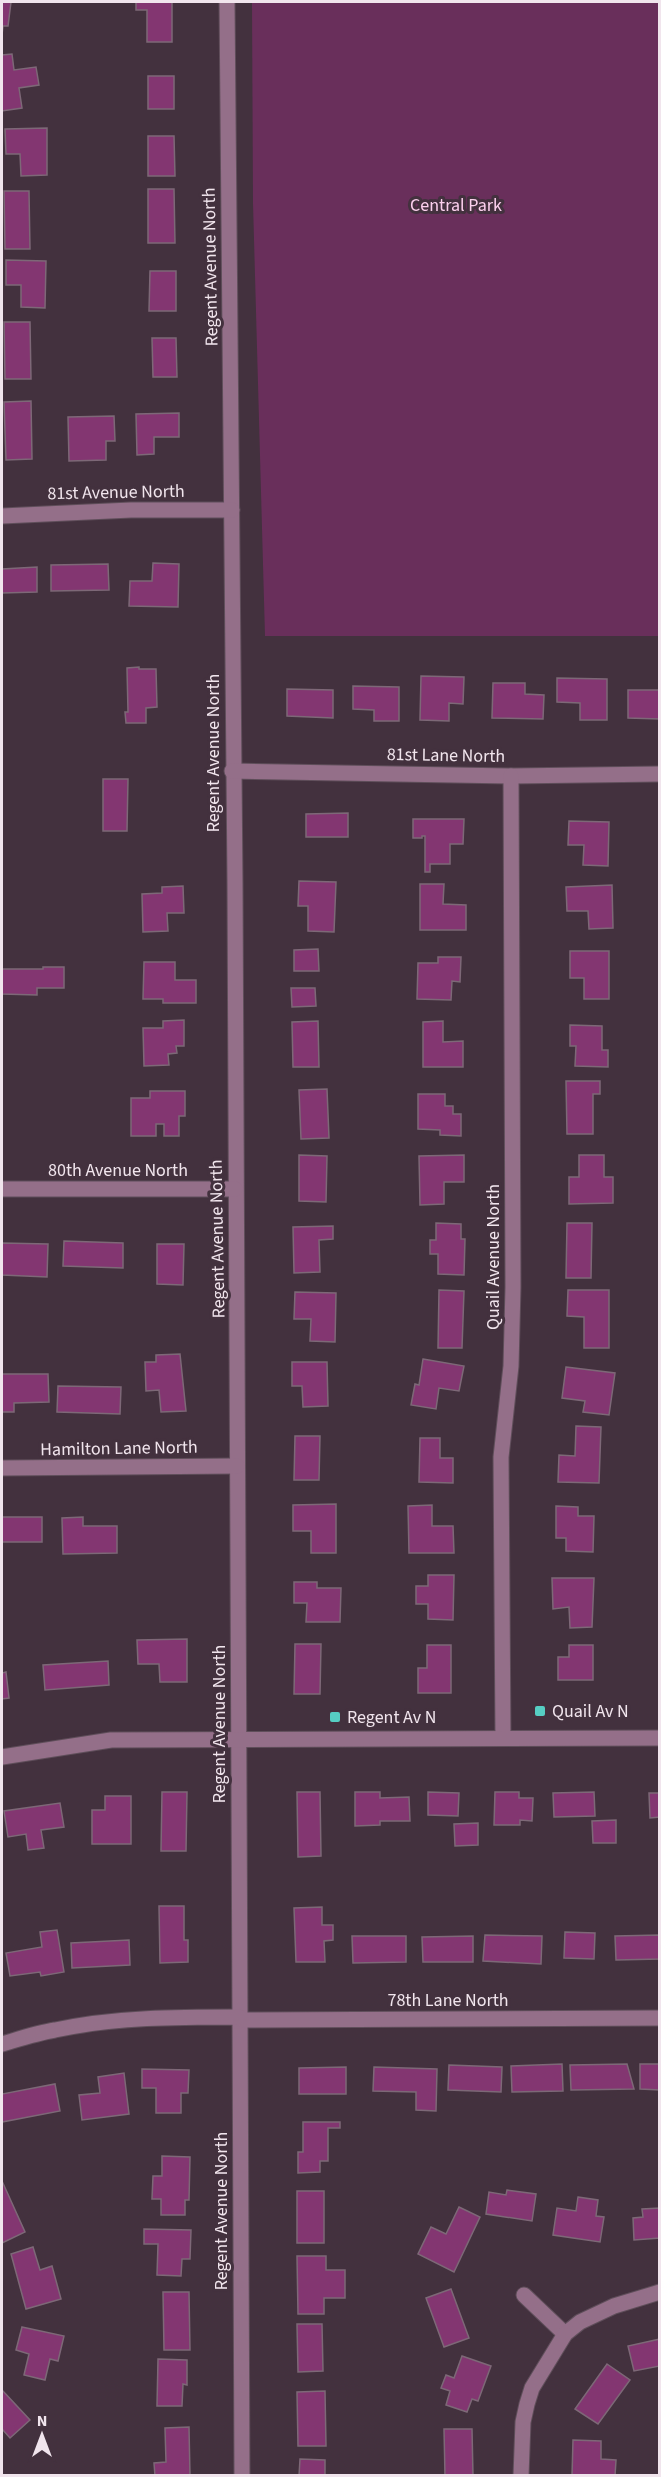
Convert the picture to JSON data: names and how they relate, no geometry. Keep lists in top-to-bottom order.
{
  "streets": {
    "street": [
      "Regent Avenue North",
      "81st Avenue North",
      "81st Lane North",
      "80th Avenue North",
      "Quail Avenue North",
      "Hamilton Lane North",
      "78th Lane North"
    ]
  },
  "crossings": [
    ["Regent Avenue North", "81st Avenue North"],
    ["Regent Avenue North", "81st Lane North"],
    ["Regent Avenue North", "80th Avenue North"],
    ["Regent Avenue North", "Hamilton Lane North"],
    ["Regent Avenue North", "78th Lane North"],
    ["81st Lane North", "Quail Avenue North"]
  ],
  "parks": ["Central Park"],
  "places": {
    "transit": ["Quail Av N", "Regent Av N"]
  },
  "north": "top"
}
